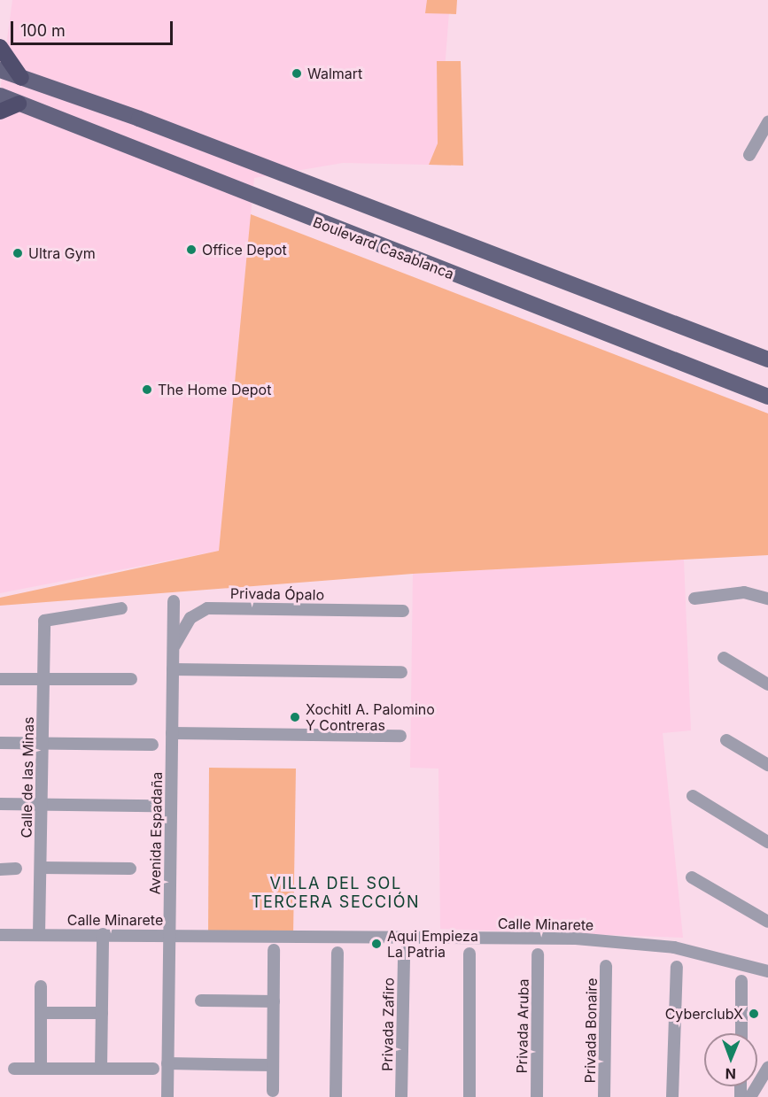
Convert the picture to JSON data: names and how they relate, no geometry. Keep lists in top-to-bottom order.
{
  "streets": {
    "main road": ["Boulevard Casablanca"],
    "street": [
      "Privada Ópalo",
      "Calle de las Minas",
      "Avenida Espadaña",
      "Calle Minarete",
      "Privada Zafiro",
      "Privada Aruba",
      "Privada Bonaire"
    ]
  },
  "crossings": [
    ["Privada Ópalo", "Avenida Espadaña"],
    ["Calle de las Minas", "Calle Minarete"],
    ["Avenida Espadaña", "Calle Minarete"]
  ],
  "districts": ["VILLA DEL SOL TERCERA SECCIÓN"],
  "places": [
    "Walmart",
    "Office Depot",
    "Ultra Gym",
    "The Home Depot",
    "Xochitl A. Palomino Y Contreras",
    "Aqui Empieza La Patria",
    "CyberclubX"
  ],
  "scale_bar": "100 m",
  "north": "bottom"
}
